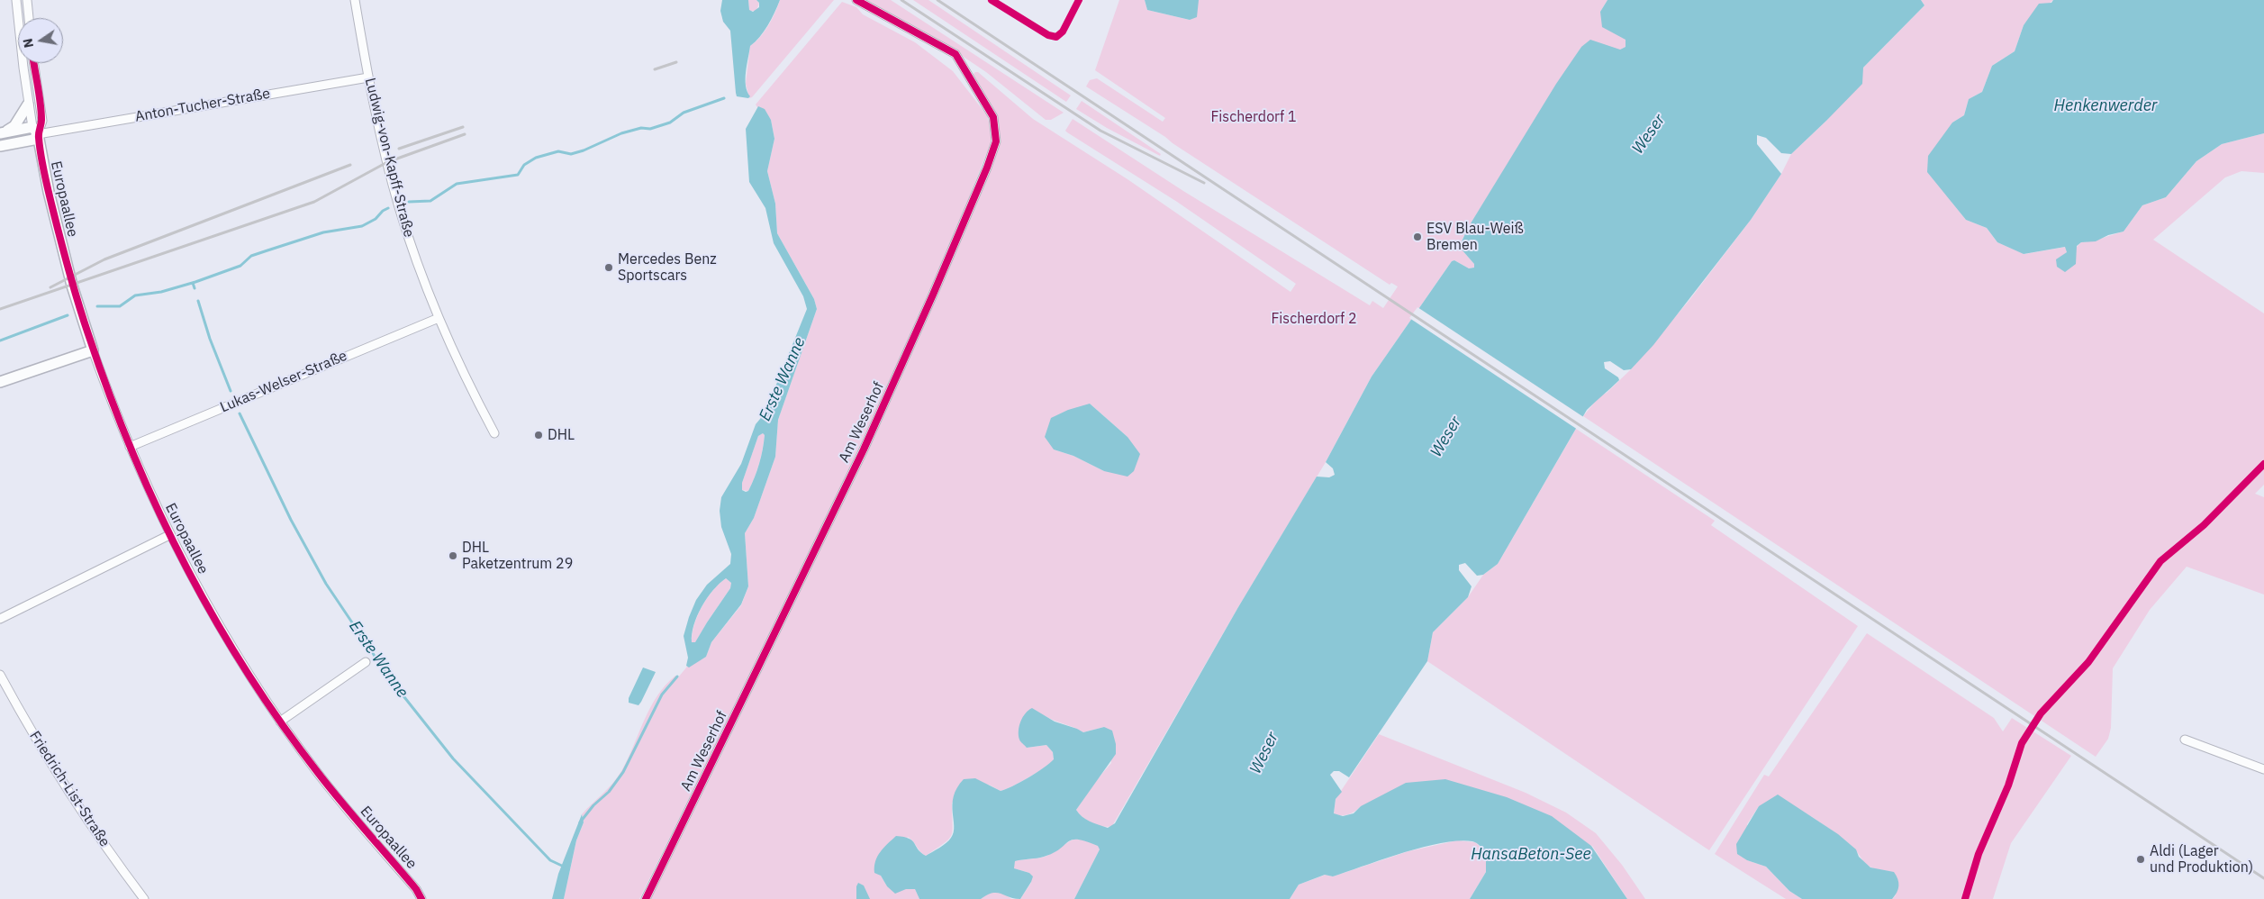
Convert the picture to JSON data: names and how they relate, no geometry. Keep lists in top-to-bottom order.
{
  "streets": {
    "street": [
      "Anton-Tucher-Straße",
      "Ludwig-von-Kapff-Straße",
      "Europaallee",
      "Lukas-Welser-Straße",
      "Am Weserhof",
      "Friedrich-List-Straße"
    ]
  },
  "crossings": [
    ["Anton-Tucher-Straße", "Ludwig-von-Kapff-Straße"],
    ["Anton-Tucher-Straße", "Europaallee"],
    ["Ludwig-von-Kapff-Straße", "Lukas-Welser-Straße"],
    ["Europaallee", "Lukas-Welser-Straße"]
  ],
  "water": [
    "Henkenwerder",
    "Weser",
    "Erste Wanne",
    "HansaBeton-See"
  ],
  "parks": ["Fischerdorf 1", "Fischerdorf 2"],
  "places": [
    "ESV Blau-Weiß Bremen",
    "Mercedes Benz Sportscars",
    "DHL",
    "DHL Paketzentrum 29",
    "Aldi (Lager und Produktion)"
  ],
  "north": "left"
}
